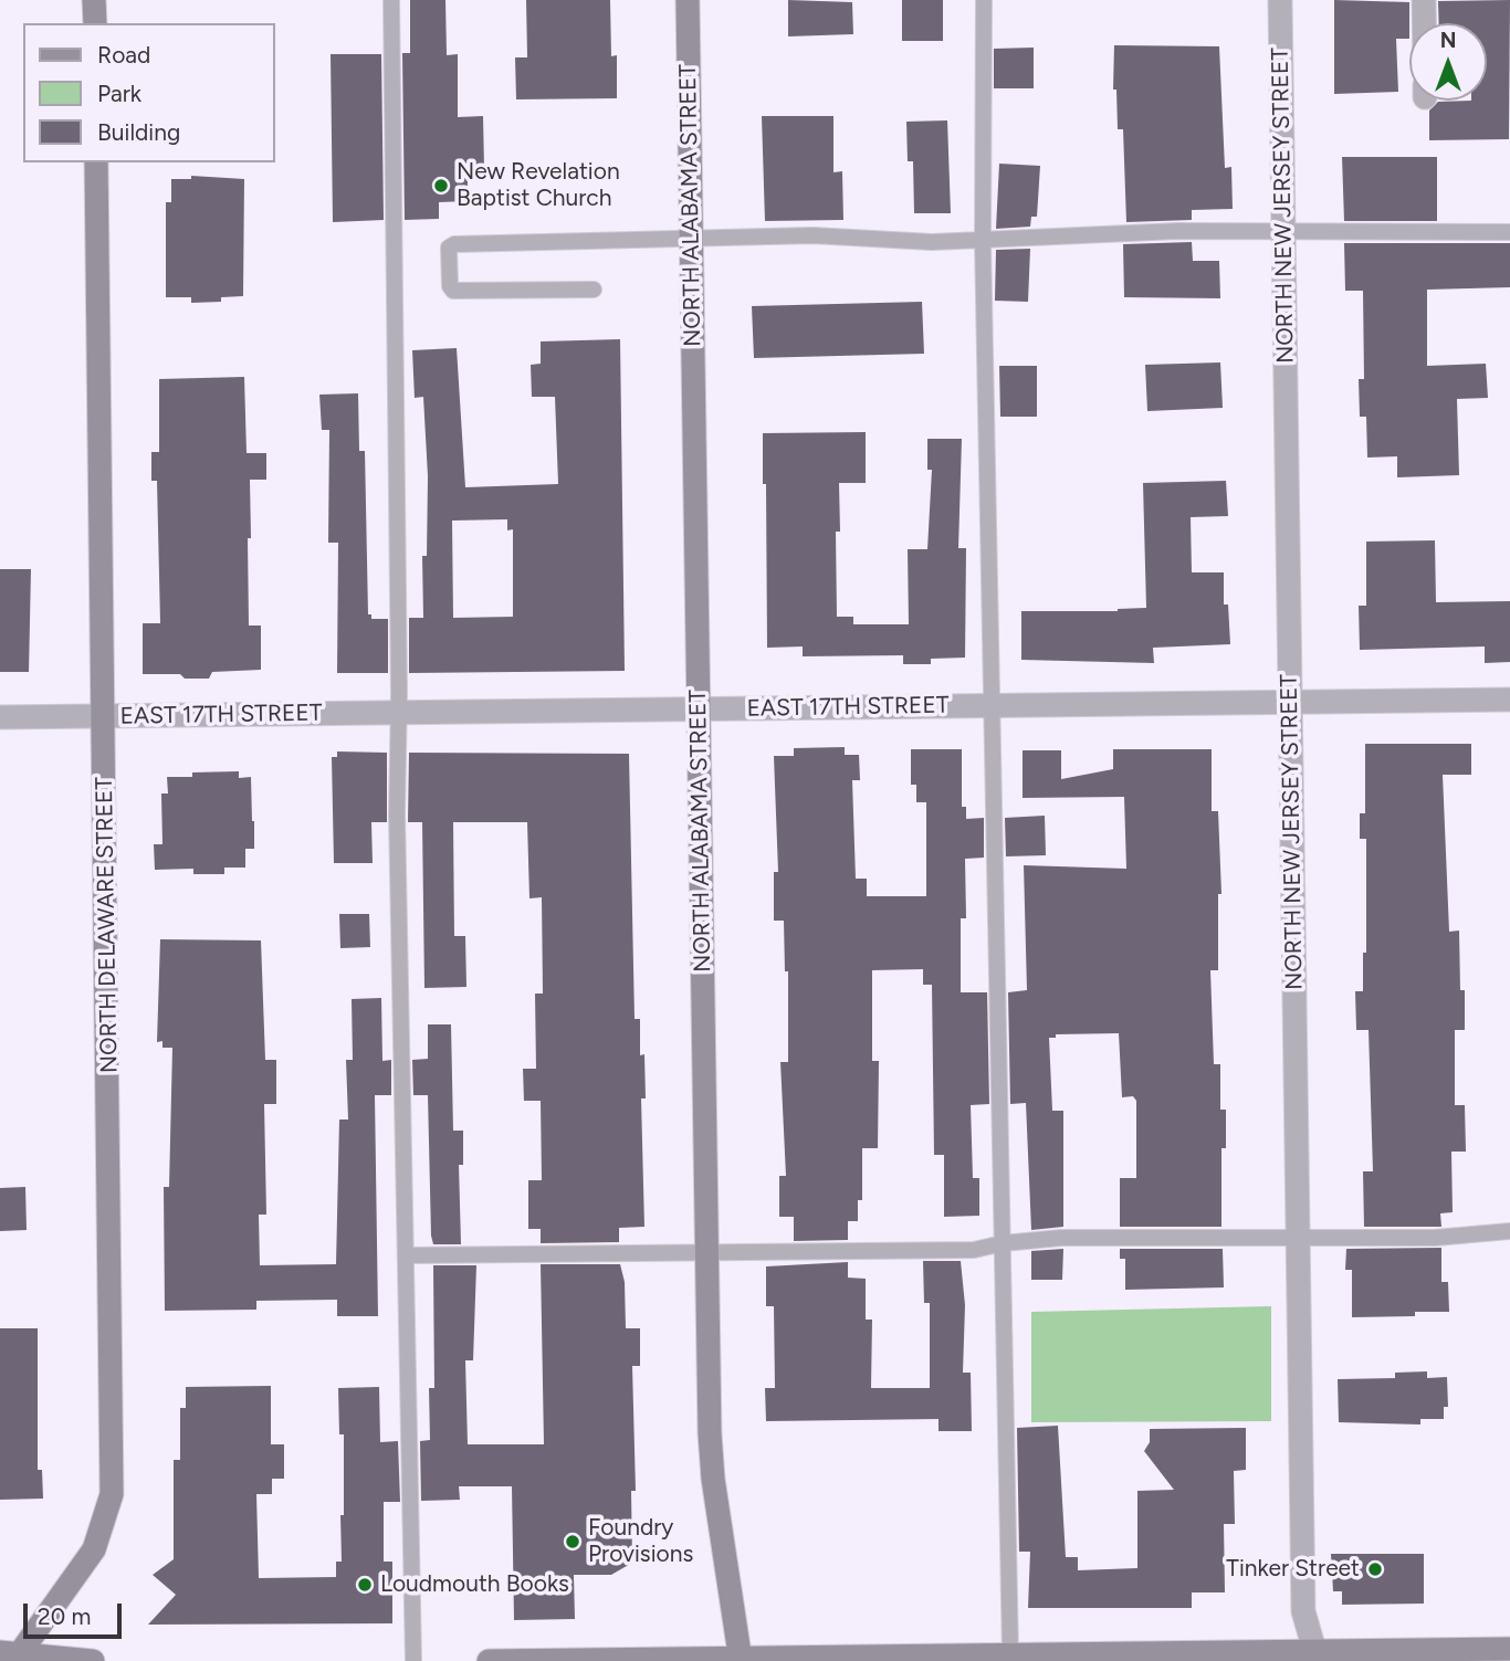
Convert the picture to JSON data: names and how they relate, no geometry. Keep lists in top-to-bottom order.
{
  "streets": {
    "main road": ["NORTH ALABAMA STREET", "NORTH DELAWARE STREET"],
    "street": ["NORTH NEW JERSEY STREET", "EAST 17TH STREET"]
  },
  "crossings": [
    ["NORTH ALABAMA STREET", "EAST 17TH STREET"],
    ["NORTH NEW JERSEY STREET", "EAST 17TH STREET"],
    ["EAST 17TH STREET", "NORTH DELAWARE STREET"]
  ],
  "places": [
    "New Revelation Baptist Church",
    "Foundry Provisions",
    "Tinker Street",
    "Loudmouth Books"
  ],
  "legend": ["Road", "Park", "Building"],
  "scale_bar": "20 m",
  "north": "top"
}
